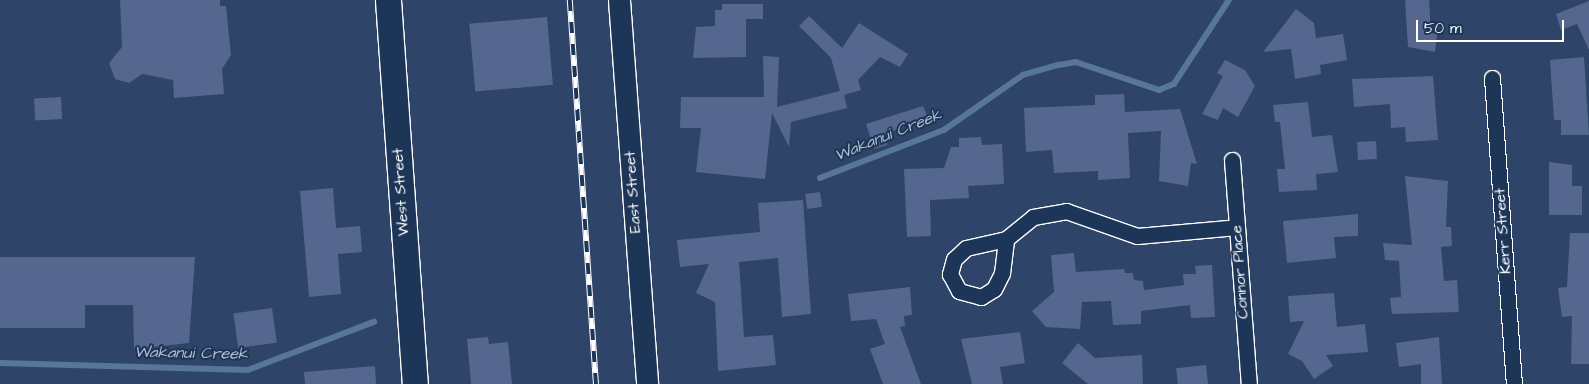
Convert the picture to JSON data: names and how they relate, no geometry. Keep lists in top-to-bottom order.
{
  "streets": {
    "highway": ["West Street"],
    "main road": ["East Street"],
    "street": ["Kerr Street", "Connor Place"]
  },
  "water": ["Wakanui Creek"],
  "scale_bar": "50 m"
}
